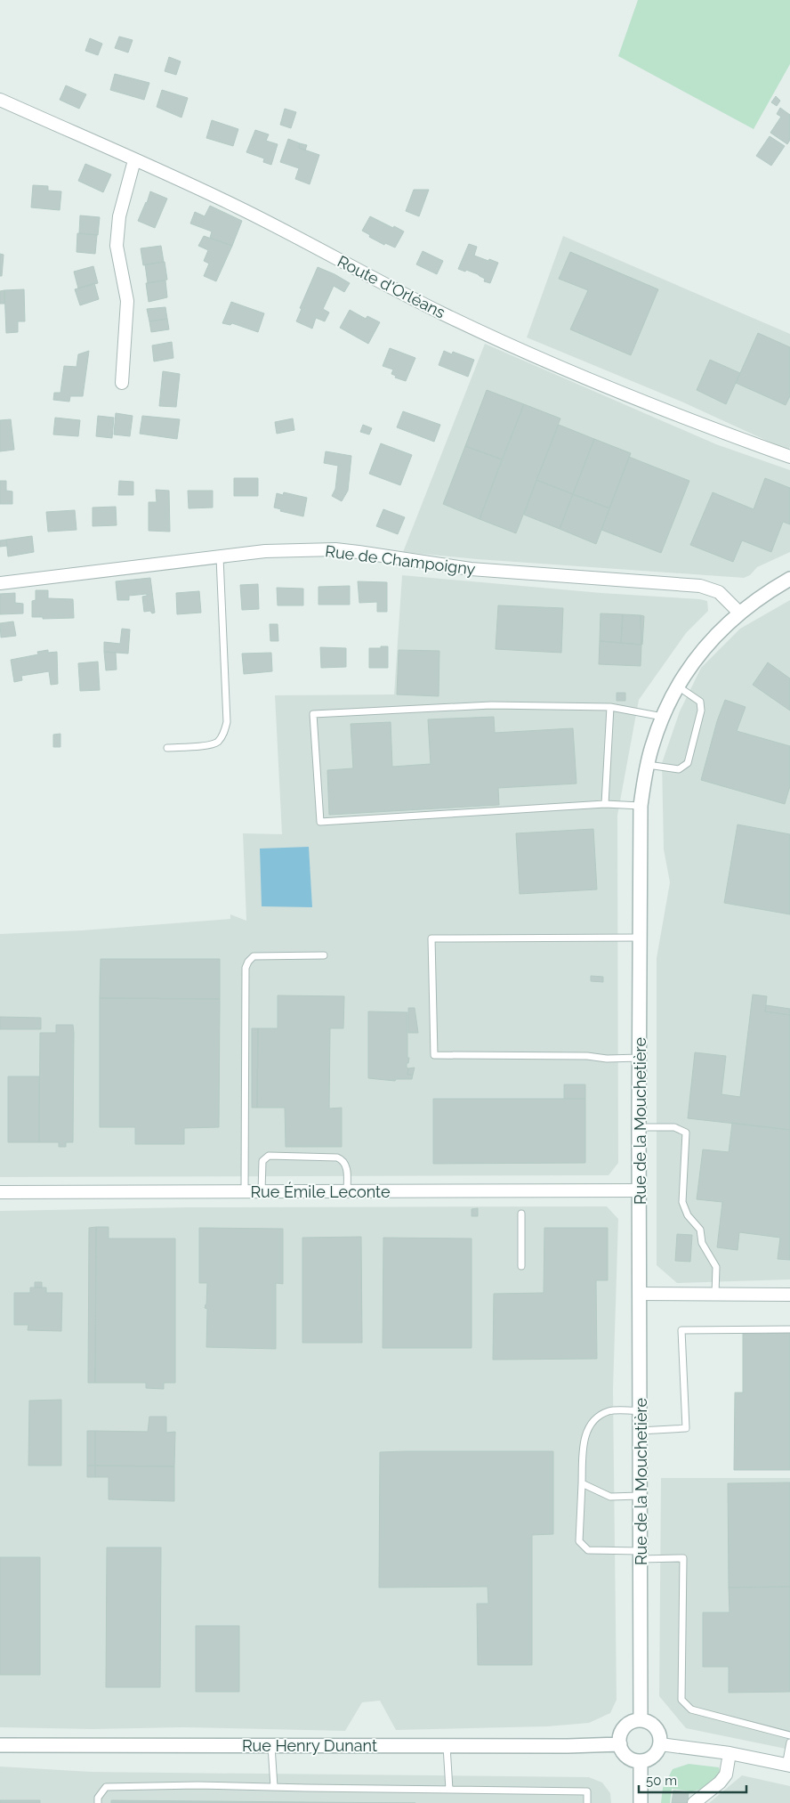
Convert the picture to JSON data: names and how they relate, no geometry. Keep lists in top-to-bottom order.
{
  "streets": {
    "street": [
      "Route d'Orléans",
      "Rue de Champoigny",
      "Rue de la Mouchetière",
      "Rue Émile Leconte",
      "Rue Henry Dunant"
    ]
  },
  "crossings": [
    ["Rue de Champoigny", "Rue de la Mouchetière"],
    ["Rue de la Mouchetière", "Rue Émile Leconte"],
    ["Rue de la Mouchetière", "Rue Henry Dunant"]
  ],
  "scale_bar": "50 m"
}
